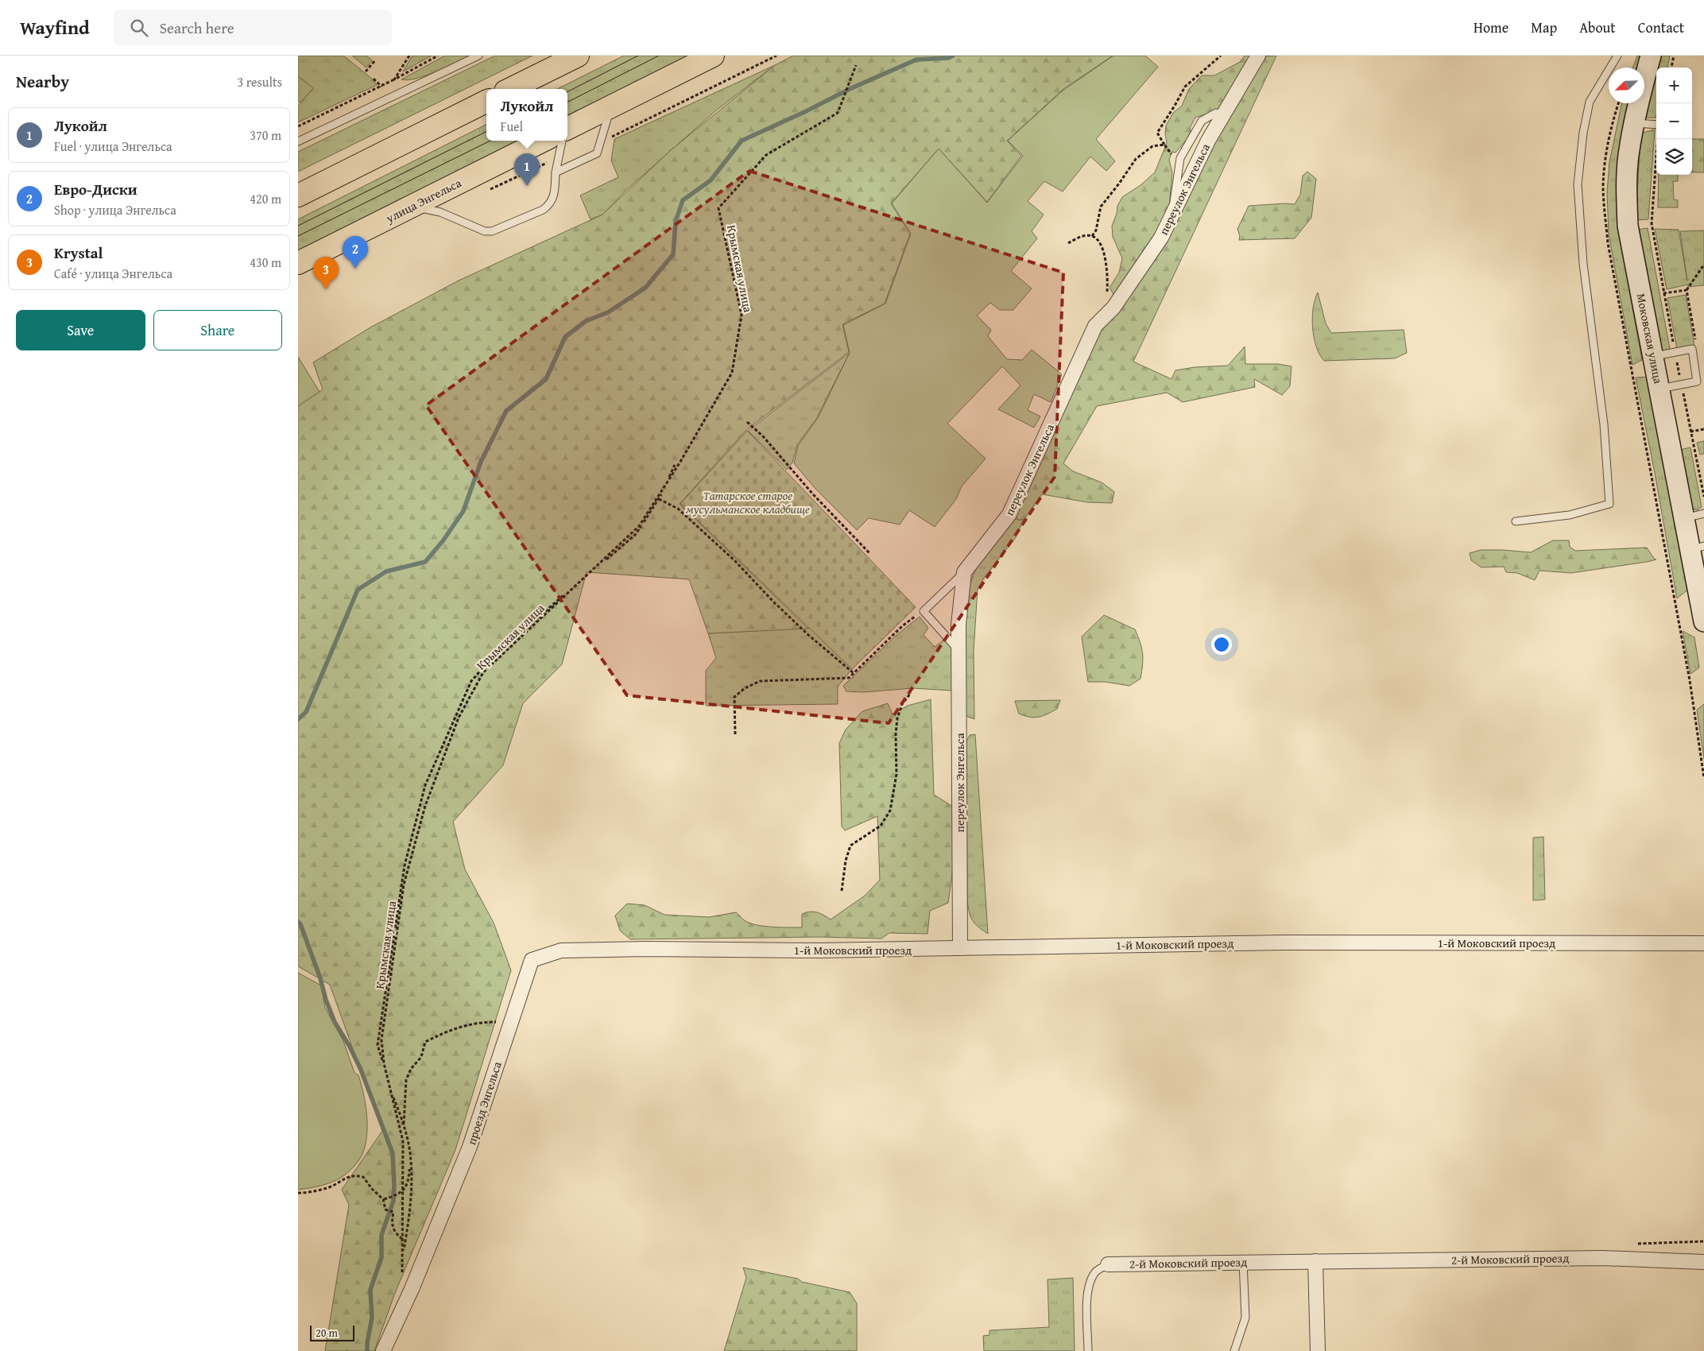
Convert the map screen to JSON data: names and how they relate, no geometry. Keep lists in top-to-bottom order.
{
  "streets": {
    "main road": ["улица Энгельса"],
    "street": [
      "переулок Энгельса",
      "Моковская улица",
      "1-й Моковский проезд",
      "проезд Энгельса",
      "2-й Моковский проезд"
    ],
    "path": ["Крымская улица"]
  },
  "crossings": [
    ["переулок Энгельса", "1-й Моковский проезд"],
    ["1-й Моковский проезд", "проезд Энгельса"]
  ],
  "parks": ["Татарское старое мусульманское кладбище"],
  "scale_bar": "20 m",
  "north": "bottom left",
  "page": {
    "header": "Wayfind",
    "search": "Search here",
    "nav": [
      "Home",
      "Map",
      "About",
      "Contact"
    ],
    "heading": ["Nearby", "3 results"],
    "map_buttons": ["+", "−"],
    "popup": ["Лукойл", "Fuel"],
    "list": [
      {
        "mark": "1",
        "name": "Лукойл",
        "note": "Fuel · улица Энгельса",
        "value": "370 m"
      },
      {
        "mark": "2",
        "name": "Евро-Диски",
        "note": "Shop · улица Энгельса",
        "value": "420 m"
      },
      {
        "mark": "3",
        "name": "Krystal",
        "note": "Café · улица Энгельса",
        "value": "430 m"
      }
    ],
    "pins": ["1", "2", "3"],
    "buttons": ["Save", "Share"],
    "scale": "20 m"
  }
}
